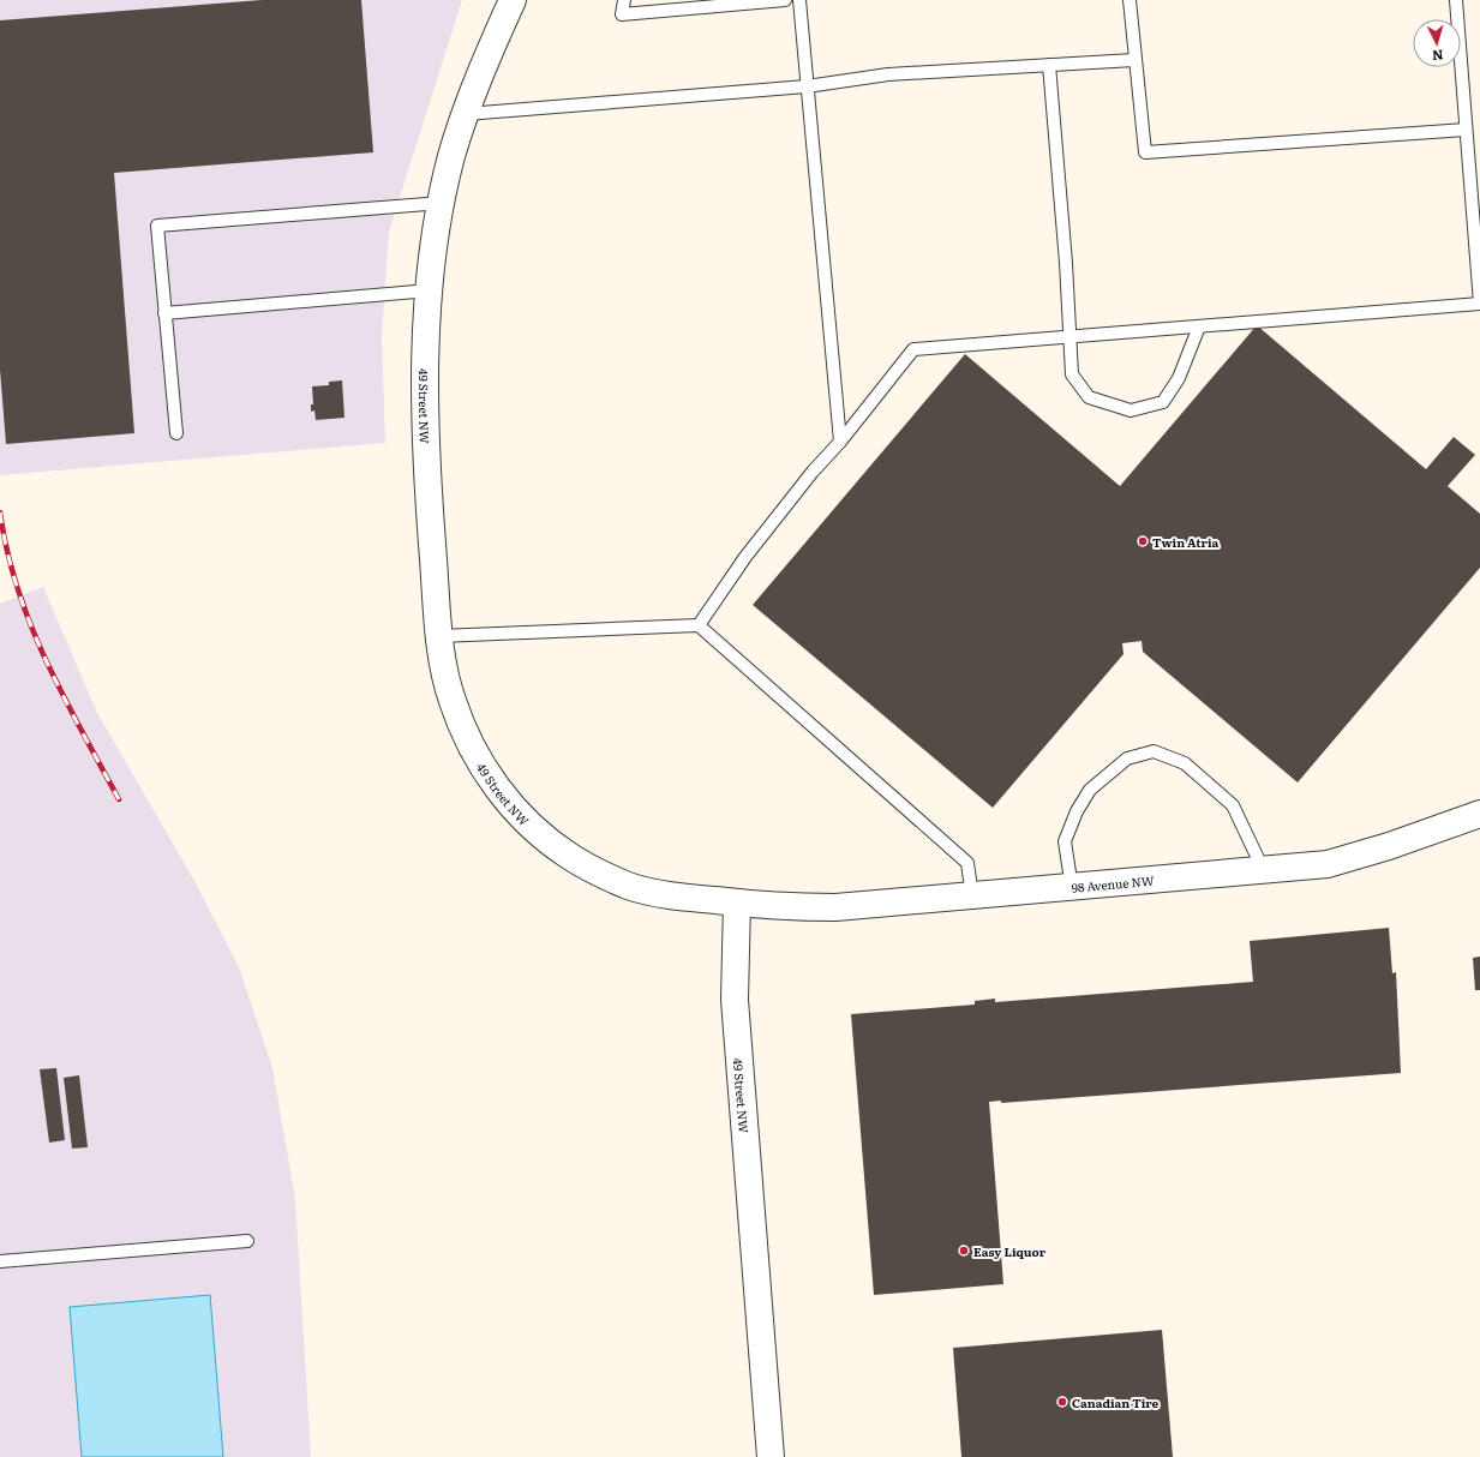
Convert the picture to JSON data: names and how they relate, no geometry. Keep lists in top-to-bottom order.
{
  "streets": {
    "street": ["49 Street NW", "98 Avenue NW"]
  },
  "crossings": [
    ["49 Street NW", "98 Avenue NW"]
  ],
  "places": ["Twin Atria", "Easy Liquor", "Canadian Tire"],
  "north": "bottom"
}
